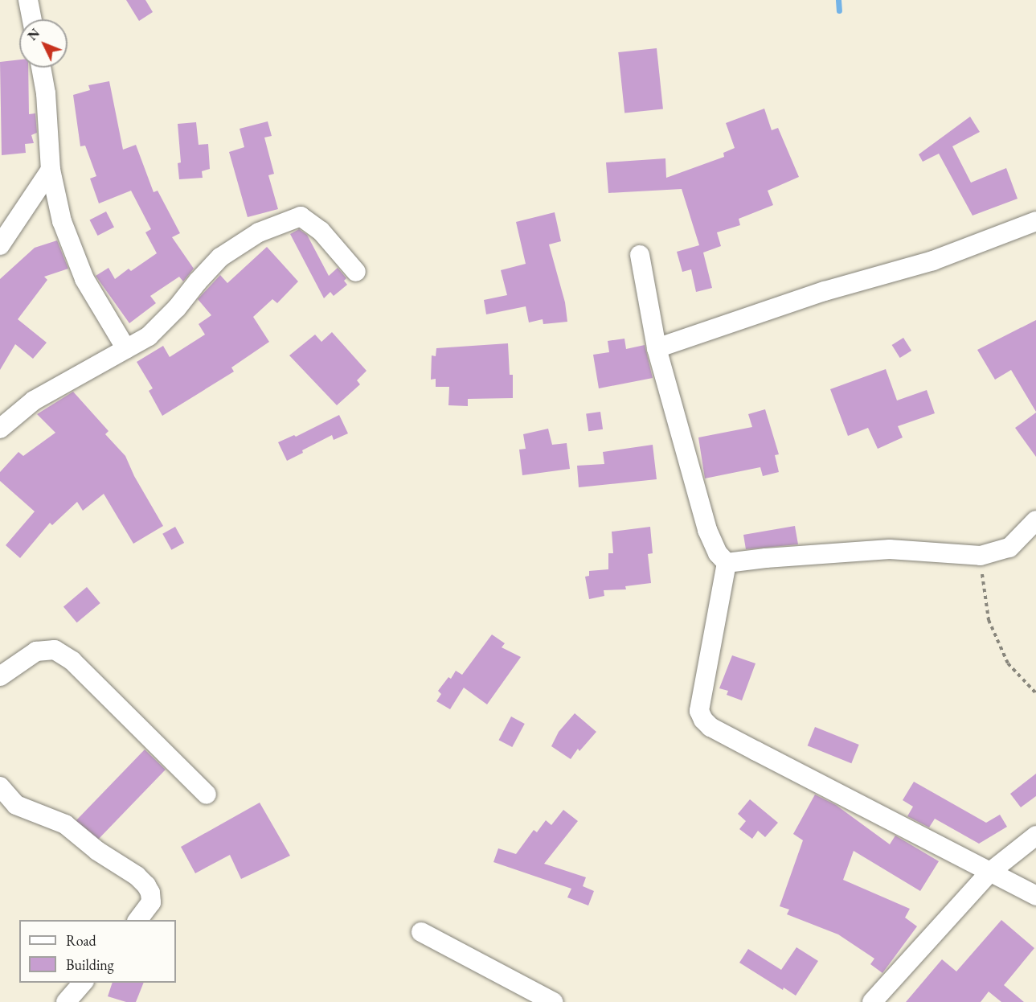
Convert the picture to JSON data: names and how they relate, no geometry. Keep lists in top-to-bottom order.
{
  "legend": ["Road", "Building"],
  "north": "top left"
}
